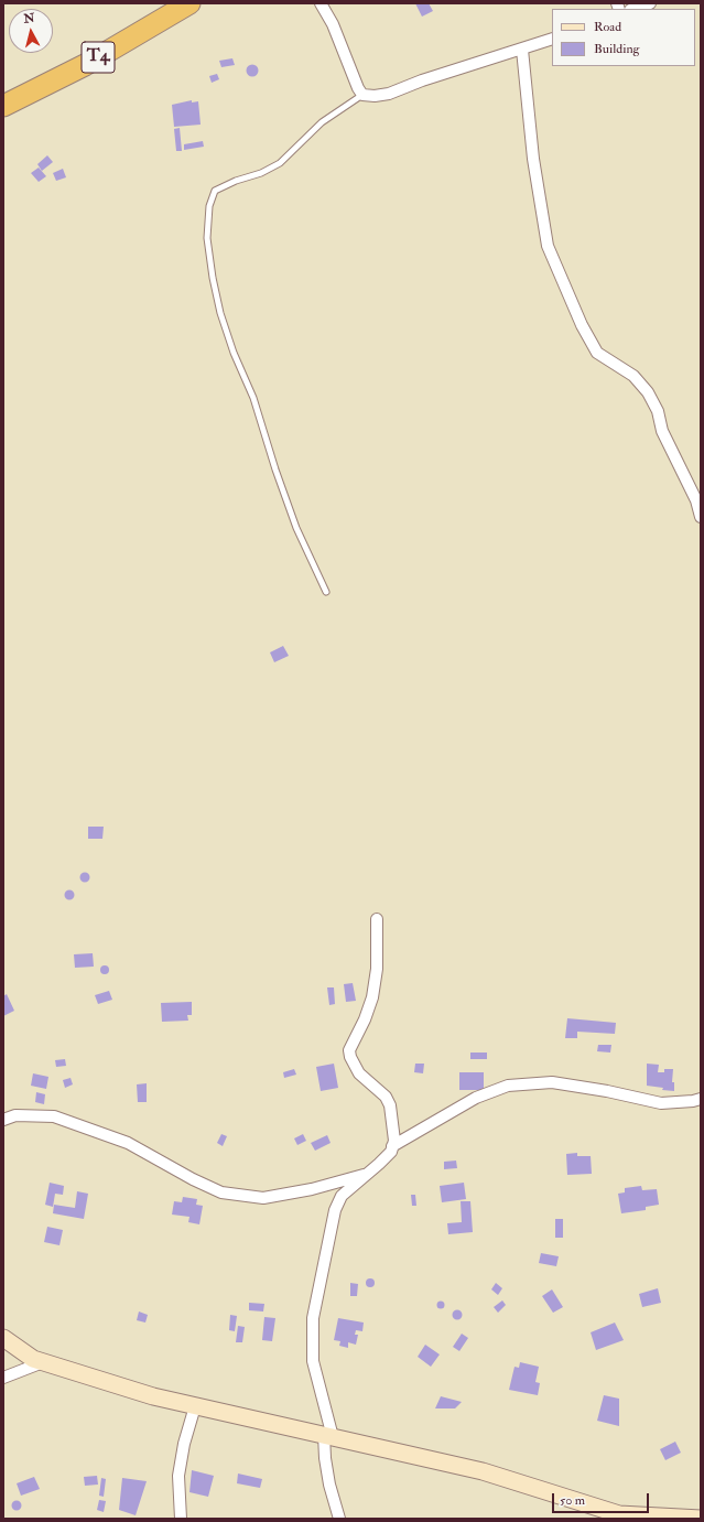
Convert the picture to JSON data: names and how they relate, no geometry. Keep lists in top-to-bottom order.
{
  "streets": {
    "highway": ["T4"]
  },
  "legend": ["Road", "Building"],
  "scale_bar": "50 m",
  "north": "top"
}
